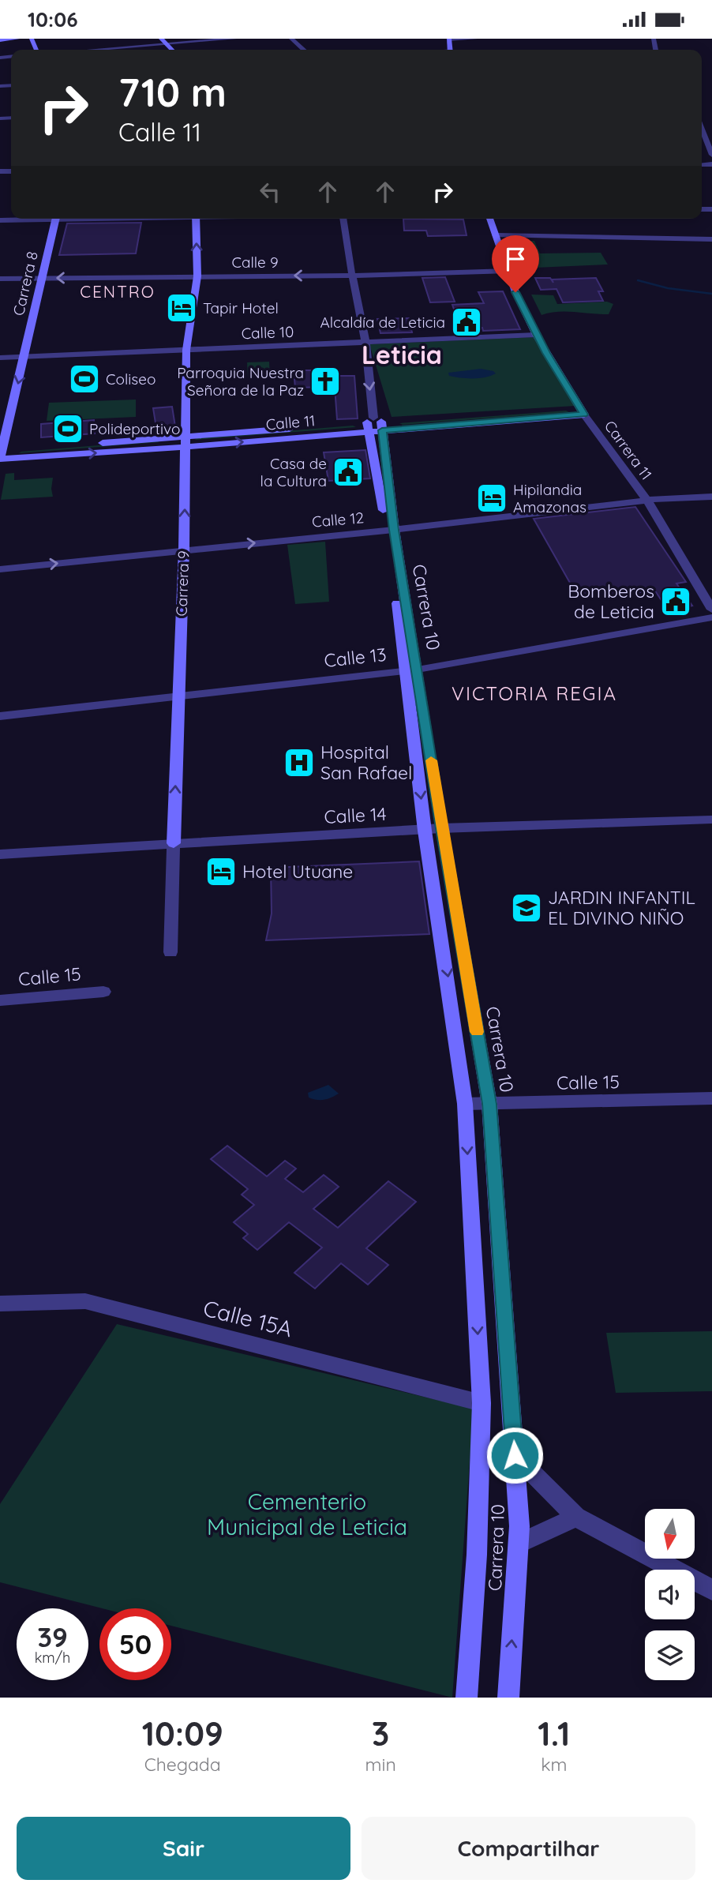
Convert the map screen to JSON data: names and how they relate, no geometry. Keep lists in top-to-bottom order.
{
  "streets": {
    "street": [
      "Calle 9",
      "Carrera 8",
      "Calle 10",
      "Calle 11",
      "Carrera 11",
      "Calle 12",
      "Carrera 9",
      "Carrera 10",
      "Calle 13",
      "Calle 14",
      "Calle 15",
      "Calle 15A"
    ]
  },
  "crossings": [
    ["Calle 9", "Carrera 8"],
    ["Calle 9", "Carrera 11"],
    ["Calle 9", "Carrera 9"],
    ["Calle 9", "Carrera 10"],
    ["Carrera 8", "Calle 10"],
    ["Carrera 8", "Calle 11"],
    ["Calle 10", "Carrera 11"],
    ["Calle 10", "Carrera 9"],
    ["Calle 10", "Carrera 10"],
    ["Calle 11", "Carrera 11"],
    ["Calle 11", "Carrera 9"],
    ["Calle 11", "Carrera 10"],
    ["Carrera 11", "Calle 12"],
    ["Calle 12", "Carrera 9"],
    ["Calle 12", "Carrera 10"],
    ["Carrera 9", "Calle 13"],
    ["Carrera 9", "Calle 14"],
    ["Carrera 10", "Calle 13"],
    ["Carrera 10", "Calle 14"],
    ["Carrera 10", "Calle 15"],
    ["Carrera 10", "Calle 15A"]
  ],
  "one_way": [
    "Calle 9",
    "Carrera 8",
    "Calle 12",
    "Carrera 9"
  ],
  "districts": ["CENTRO", "Leticia", "VICTORIA REGIA"],
  "parks": ["Cementerio Municipal de Leticia"],
  "places": {
    "hotel": ["Tapir Hotel", "Hipilandia Amazonas", "Hotel Utuane"],
    "public building": ["Alcaldía de Leticia", "Casa de la Cultura", "Bomberos de Leticia"],
    "sports": ["Coliseo", "Polideportivo"],
    "church": ["Parroquia Nuestra Señora de la Paz"],
    "hospital": ["Hospital San Rafael"],
    "school or university": ["JARDIN INFANTIL EL DIVINO NIÑO"]
  },
  "north": "bottom",
  "page": {
    "status": "10:06",
    "turn": ["710 m", "Calle 11"],
    "speed": "39 km/h",
    "limit": "50",
    "eta": [
      "10:09",
      "Chegada",
      "3",
      "min",
      "1.1",
      "km"
    ],
    "buttons": ["Sair", "Compartilhar"]
  }
}
